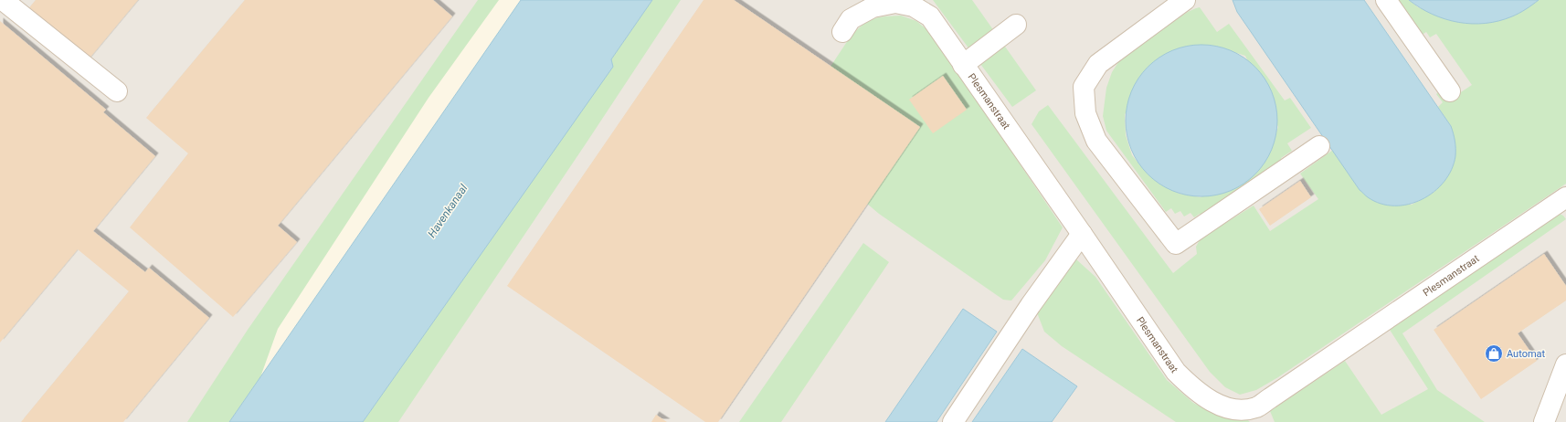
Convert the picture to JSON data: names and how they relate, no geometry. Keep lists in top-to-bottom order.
{
  "streets": {
    "street": ["Plesmanstraat"]
  },
  "water": ["Havenkanaal"],
  "places": {
    "shop": ["Automat"]
  }
}
